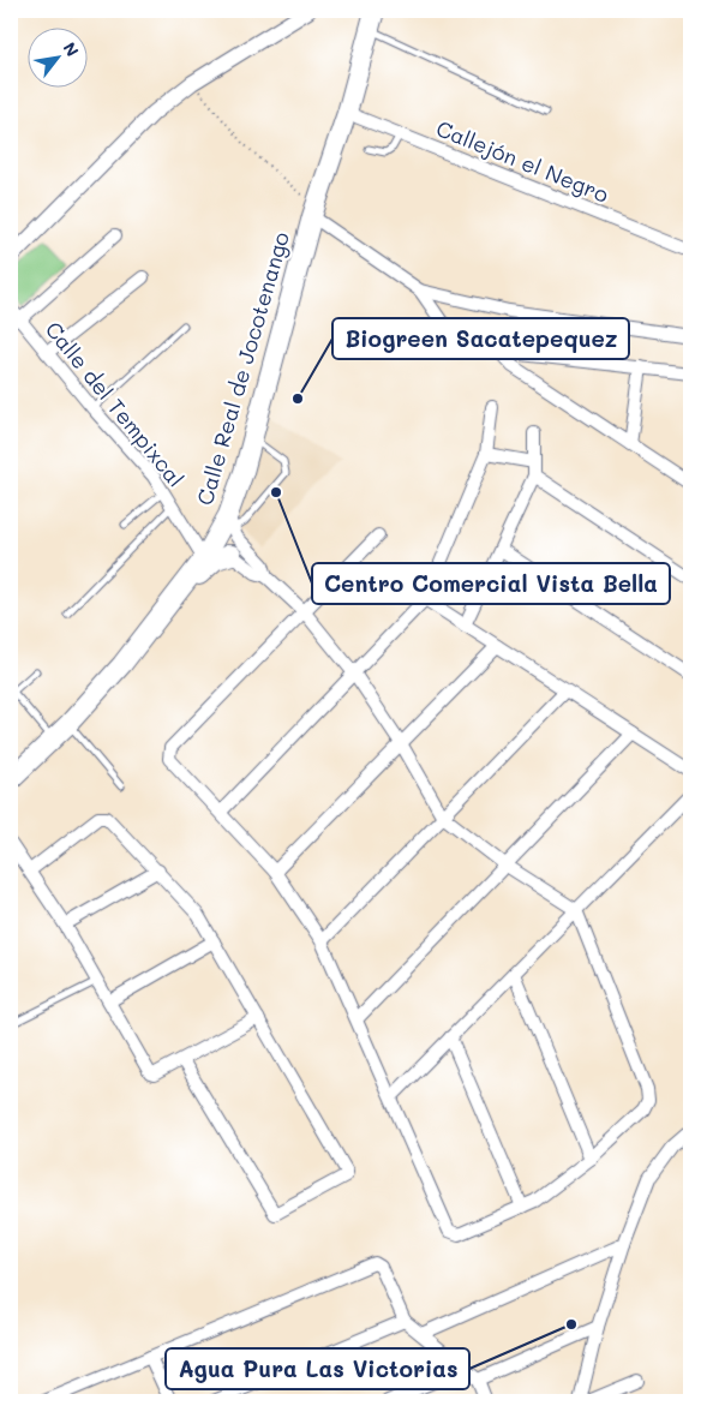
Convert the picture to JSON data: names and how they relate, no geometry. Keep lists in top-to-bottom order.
{
  "streets": {
    "main road": ["Calle Real de Jocotenango"],
    "street": ["Callejón el Negro", "Calle del Tempixcal"]
  },
  "crossings": [
    ["Callejón el Negro", "Calle Real de Jocotenango"],
    ["Calle Real de Jocotenango", "Calle del Tempixcal"]
  ],
  "places": ["Biogreen Sacatepequez", "Centro Comercial Vista Bella", "Agua Pura Las Victorias"],
  "north": "top right"
}
